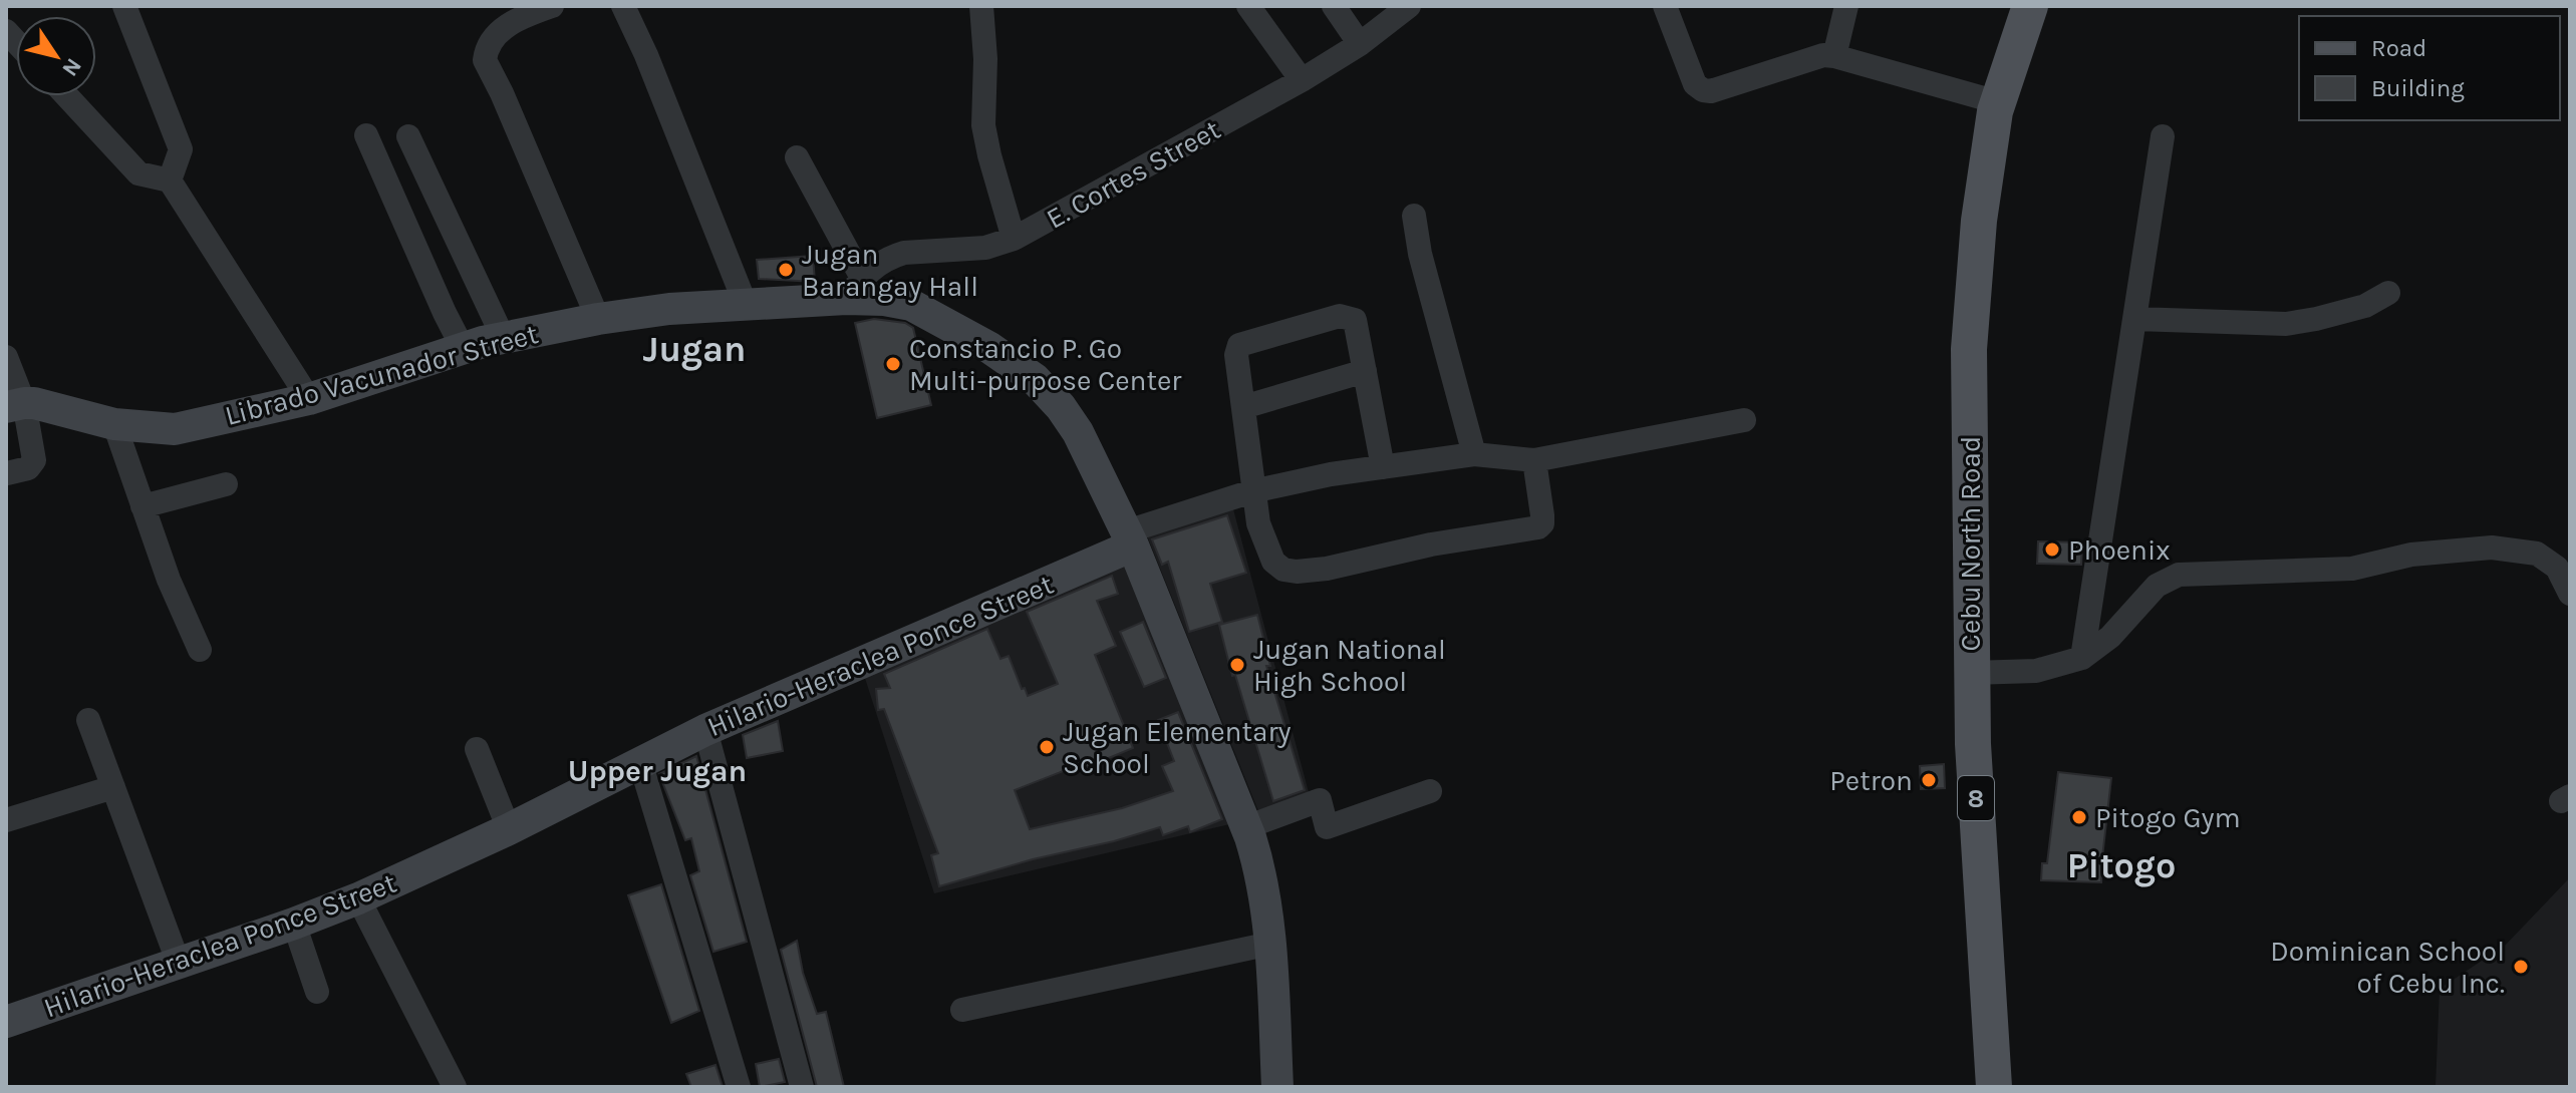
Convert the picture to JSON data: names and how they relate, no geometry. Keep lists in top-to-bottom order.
{
  "streets": {
    "main road": ["Cebu North Road", "8"],
    "street": ["E. Cortes Street", "Librado Vacunador Street", "Hilario-Heraclea Ponce Street"]
  },
  "crossings": [
    ["E. Cortes Street", "Librado Vacunador Street"],
    ["Librado Vacunador Street", "Hilario-Heraclea Ponce Street"]
  ],
  "districts": ["Jugan", "Upper Jugan", "Pitogo"],
  "places": [
    "Jugan Barangay Hall",
    "Constancio P. Go Multi-purpose Center",
    "Phoenix",
    "Jugan National High School",
    "Jugan Elementary School",
    "Petron",
    "Pitogo Gym",
    "Dominican School of Cebu Inc."
  ],
  "legend": ["Road", "Building"],
  "north": "bottom right"
}
